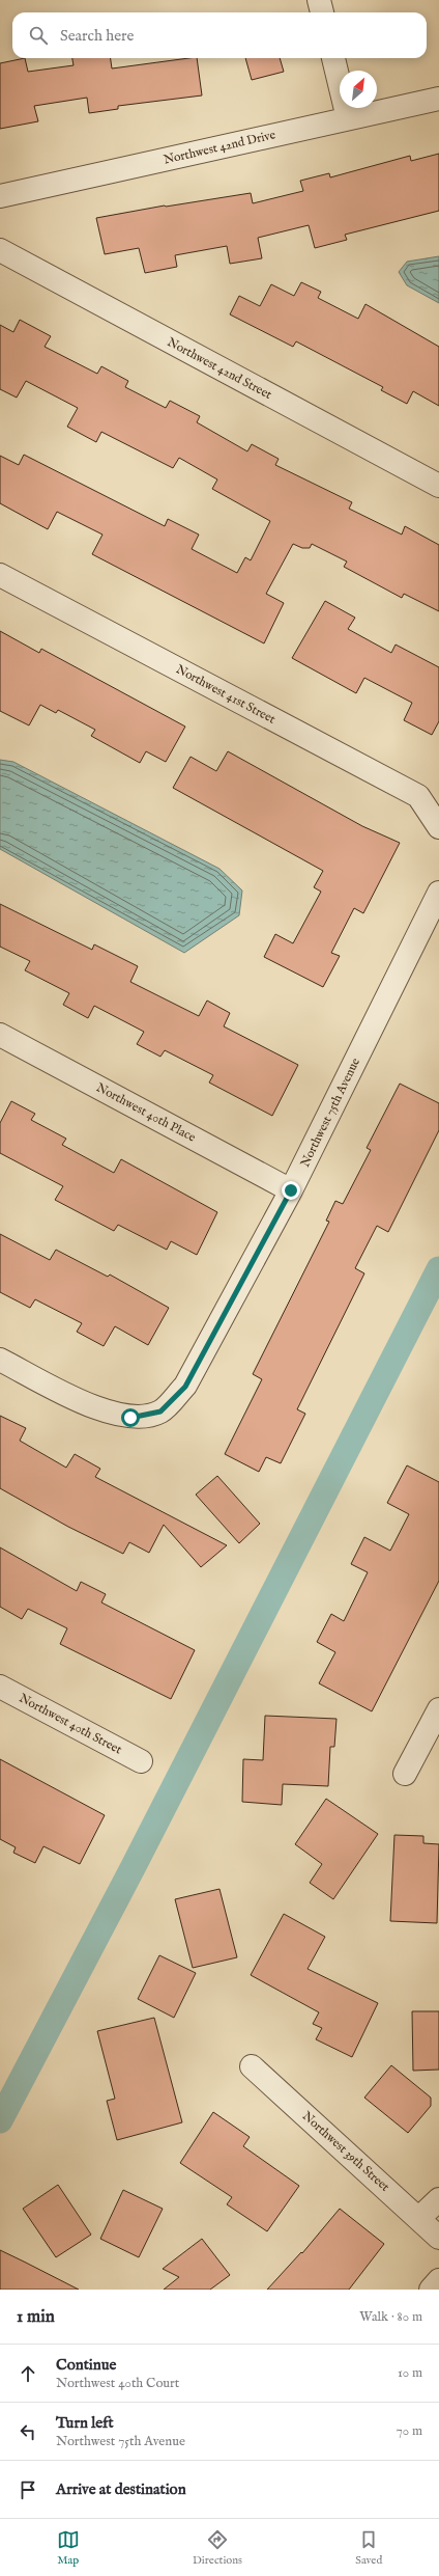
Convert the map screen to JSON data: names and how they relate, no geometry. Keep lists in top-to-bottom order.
{
  "streets": {
    "street": [
      "Northwest 42nd Drive",
      "Northwest 42nd Street",
      "Northwest 41st Street",
      "Northwest 40th Place",
      "Northwest 75th Avenue",
      "Northwest 40th Street",
      "Northwest 39th Street"
    ]
  },
  "crossings": [
    ["Northwest 40th Place", "Northwest 75th Avenue"]
  ],
  "north": "top right",
  "page": {
    "search": "Search here",
    "heading": ["1 min", "Walk · 80 m"],
    "list": [
      ["Continue", "Northwest 40th Court", "10 m"],
      ["Turn left", "Northwest 75th Avenue", "70 m"],
      "Arrive at destination"
    ],
    "nav": ["Map", "Directions", "Saved"]
  }
}
